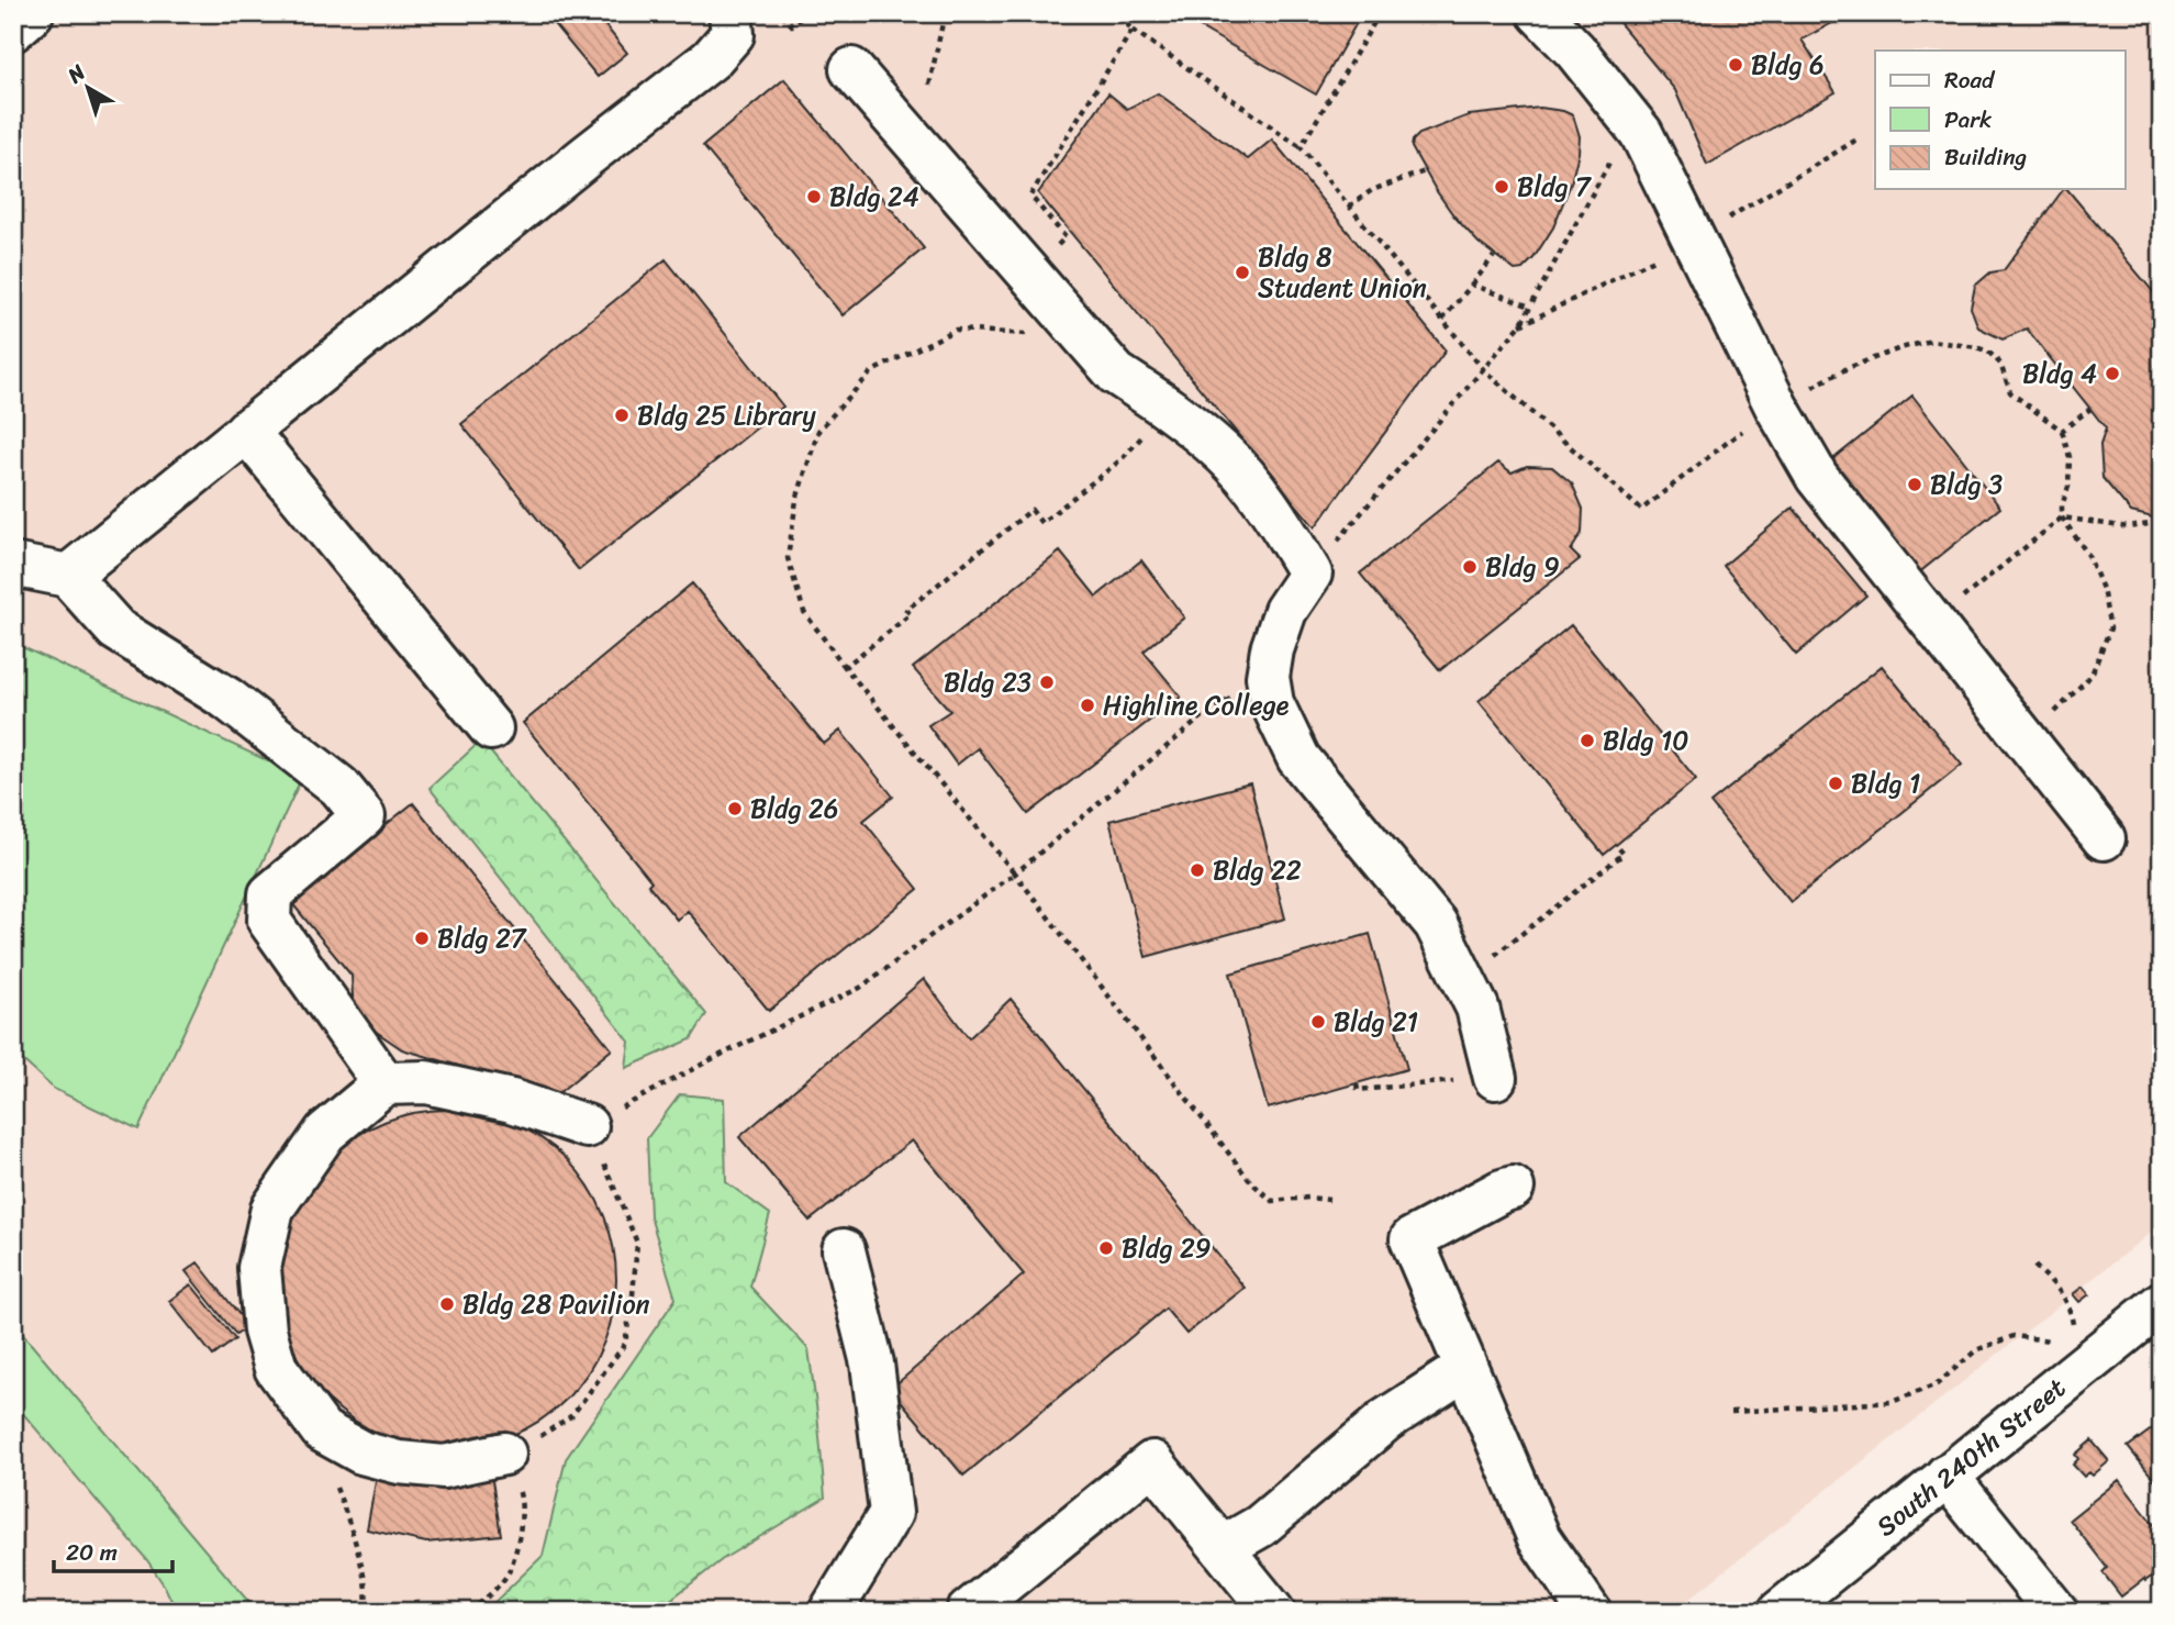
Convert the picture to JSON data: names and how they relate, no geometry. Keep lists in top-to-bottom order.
{
  "streets": {
    "main road": ["South 240th Street"]
  },
  "places": [
    "Bldg 6",
    "Bldg 7",
    "Bldg 24",
    "Bldg 8 Student Union",
    "Bldg 4",
    "Bldg 25 Library",
    "Bldg 3",
    "Bldg 9",
    "Bldg 23",
    "Highline College",
    "Bldg 10",
    "Bldg 1",
    "Bldg 26",
    "Bldg 22",
    "Bldg 27",
    "Bldg 21",
    "Bldg 29",
    "Bldg 28 Pavilion"
  ],
  "legend": ["Road", "Park", "Building"],
  "scale_bar": "20 m",
  "north": "top left"
}
